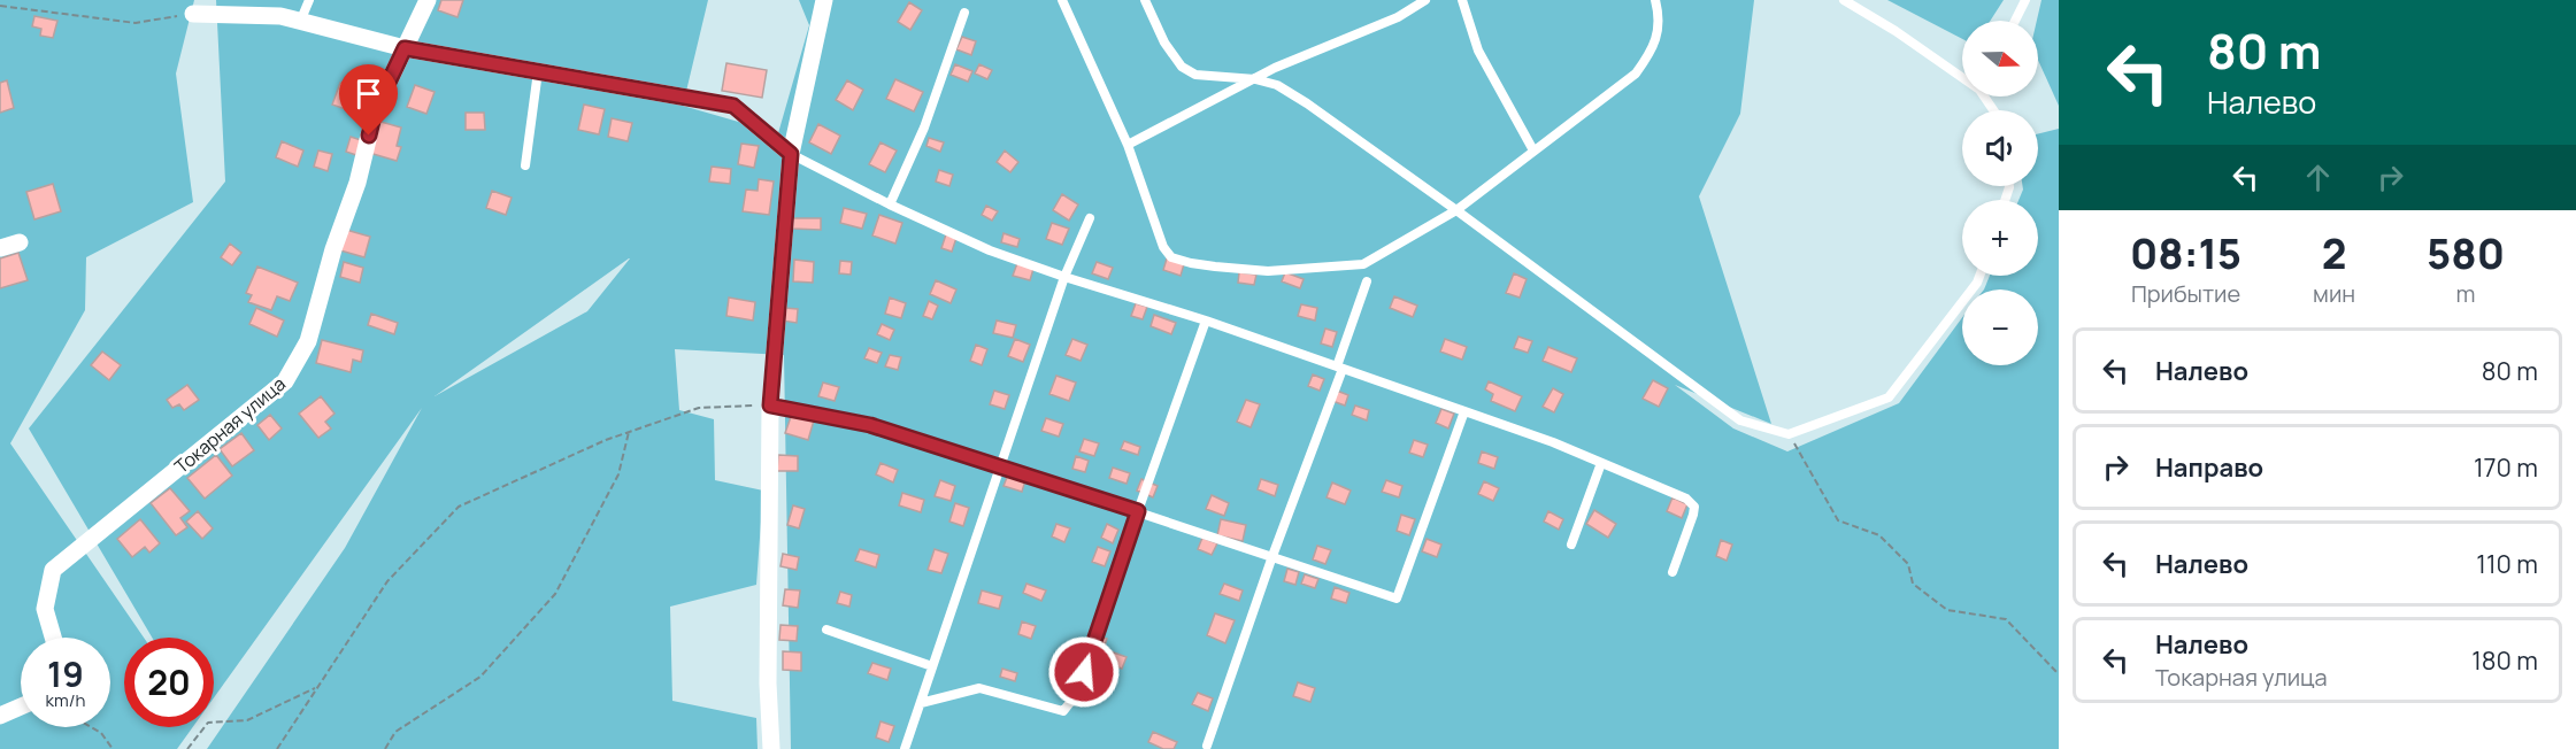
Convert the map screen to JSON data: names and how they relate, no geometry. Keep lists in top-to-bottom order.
{
  "streets": {
    "street": ["Токарная улица"]
  },
  "north": "right",
  "page": {
    "turn": ["80 m", "Налево"],
    "map_buttons": ["+", "−"],
    "eta": [
      "08:15",
      "Прибытие",
      "2",
      "мин",
      "580",
      "m"
    ],
    "list": [
      {
        "name": "Налево",
        "value": "80 m"
      },
      {
        "name": "Направо",
        "value": "170 m"
      },
      {
        "name": "Налево",
        "value": "110 m"
      },
      {
        "name": "Налево",
        "note": "Токарная улица",
        "value": "180 m"
      }
    ],
    "speed": "19 km/h",
    "limit": "20"
  }
}
